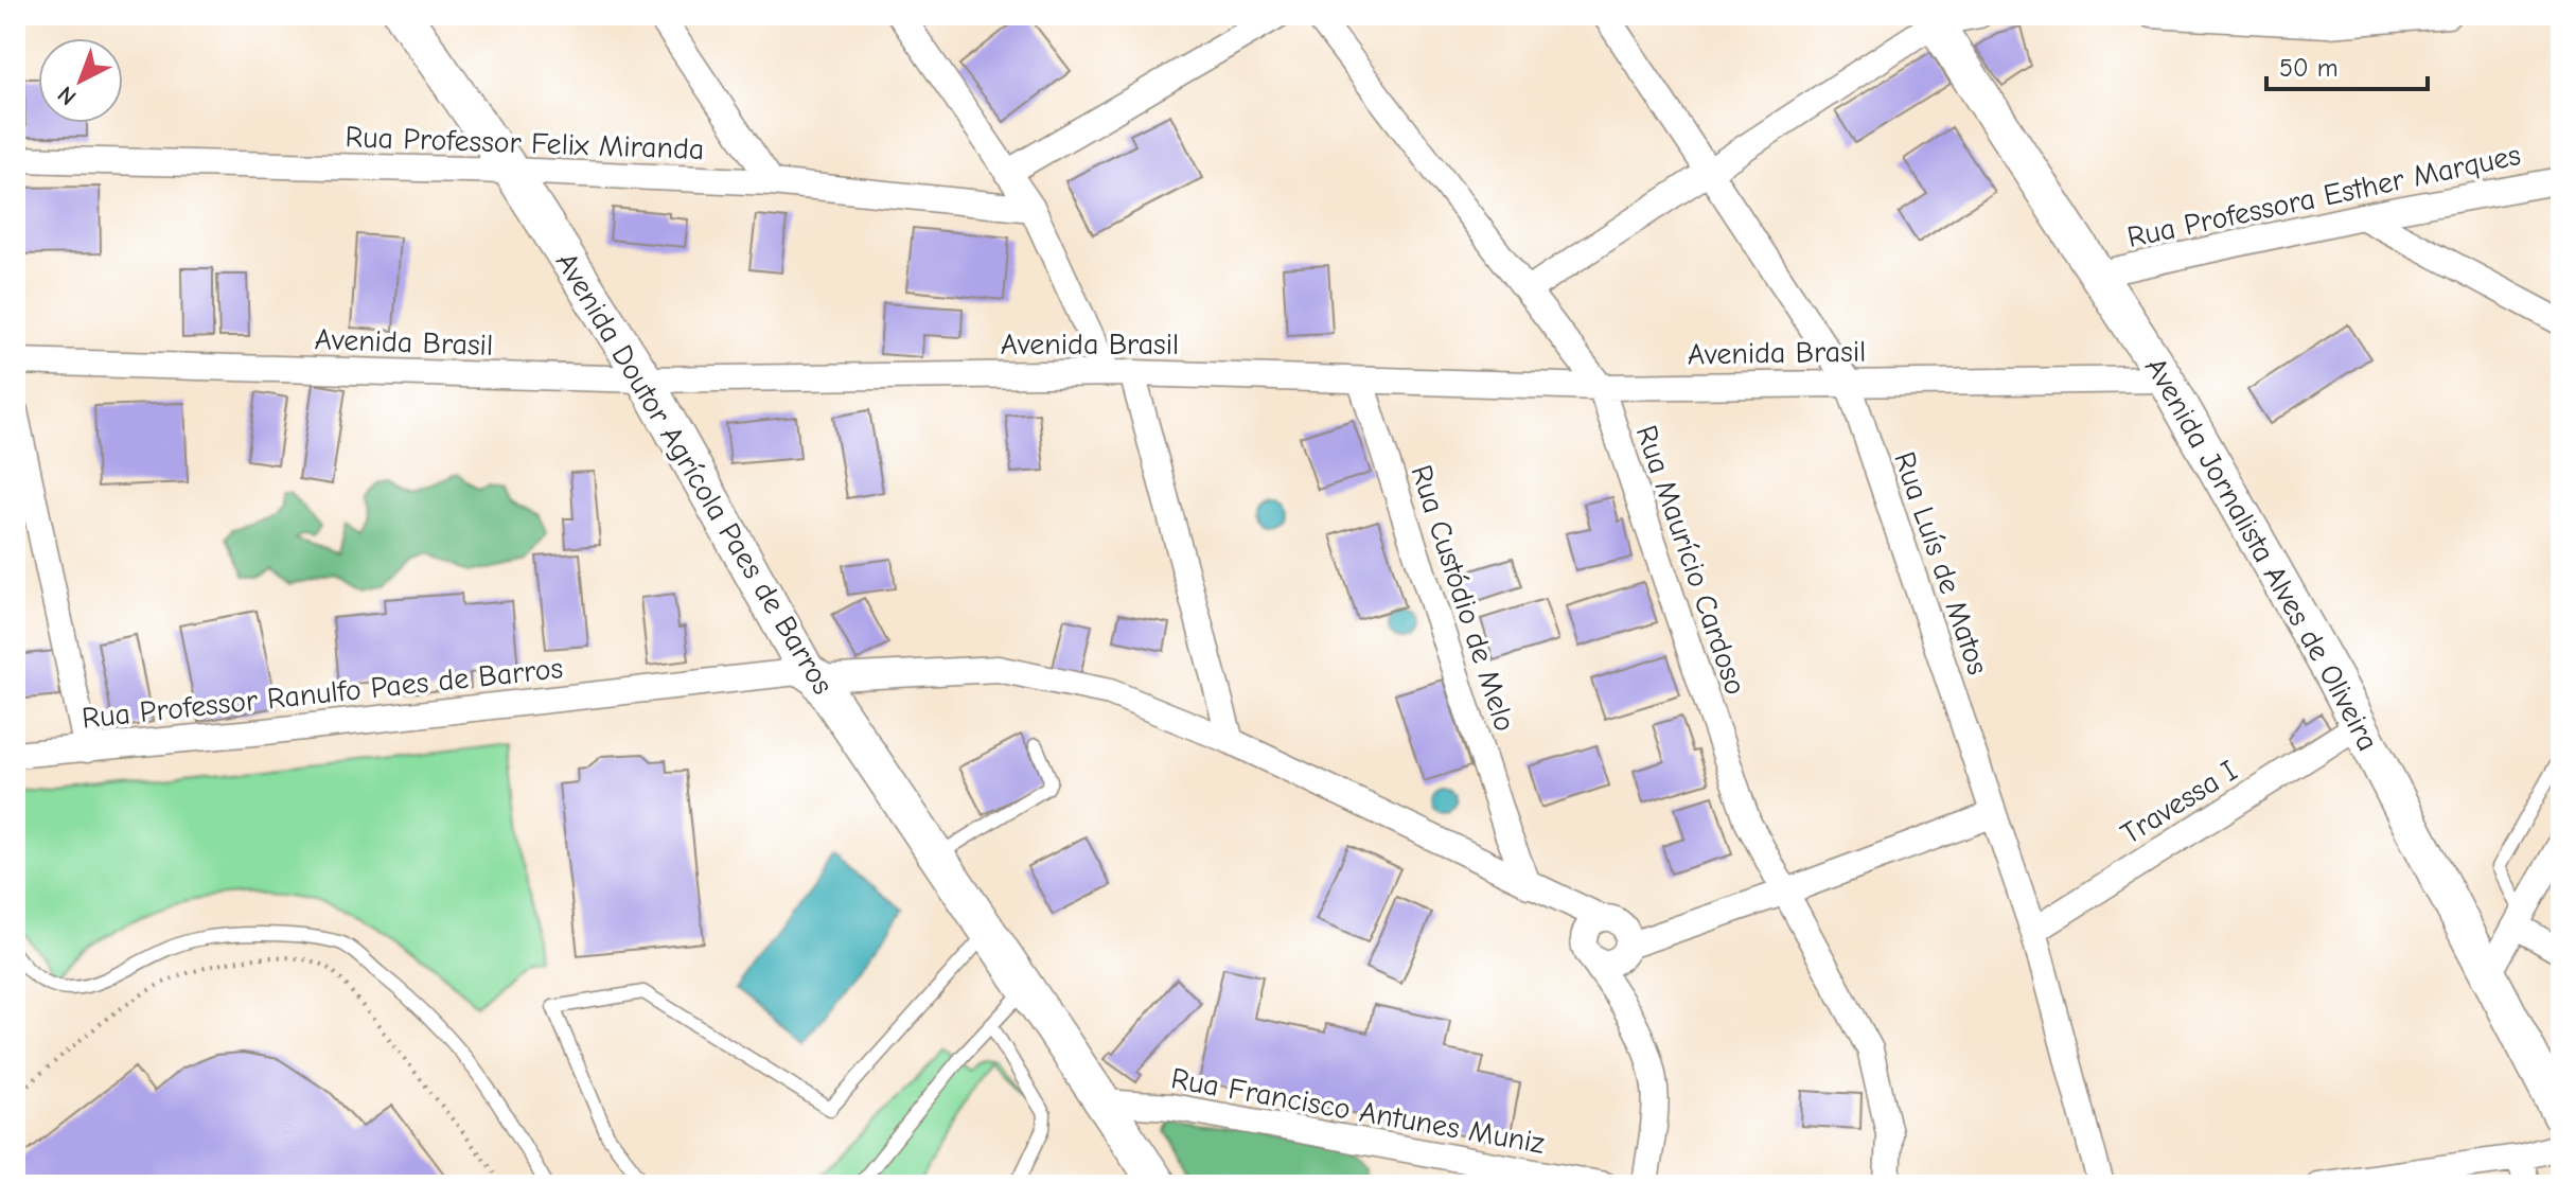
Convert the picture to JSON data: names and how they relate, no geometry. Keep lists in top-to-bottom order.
{
  "streets": {
    "street": [
      "Rua Professor Felix Miranda",
      "Rua Professora Esther Marques",
      "Avenida Brasil",
      "Avenida Doutor Agrícola Paes de Barros",
      "Avenida Jornalista Alves de Oliveira",
      "Rua Maurício Cardoso",
      "Rua Luís de Matos",
      "Rua Custódio de Melo",
      "Rua Professor Ranulfo Paes de Barros",
      "Travessa I",
      "Rua Francisco Antunes Muniz"
    ]
  },
  "crossings": [
    ["Rua Professor Felix Miranda", "Avenida Doutor Agrícola Paes de Barros"],
    ["Rua Professora Esther Marques", "Avenida Jornalista Alves de Oliveira"],
    ["Avenida Brasil", "Avenida Doutor Agrícola Paes de Barros"],
    ["Avenida Brasil", "Avenida Jornalista Alves de Oliveira"],
    ["Avenida Brasil", "Rua Maurício Cardoso"],
    ["Avenida Brasil", "Rua Luís de Matos"],
    ["Avenida Brasil", "Rua Custódio de Melo"],
    ["Avenida Doutor Agrícola Paes de Barros", "Rua Professor Ranulfo Paes de Barros"],
    ["Avenida Doutor Agrícola Paes de Barros", "Rua Francisco Antunes Muniz"],
    ["Avenida Jornalista Alves de Oliveira", "Travessa I"],
    ["Rua Luís de Matos", "Travessa I"]
  ],
  "scale_bar": "50 m",
  "north": "bottom left"
}
